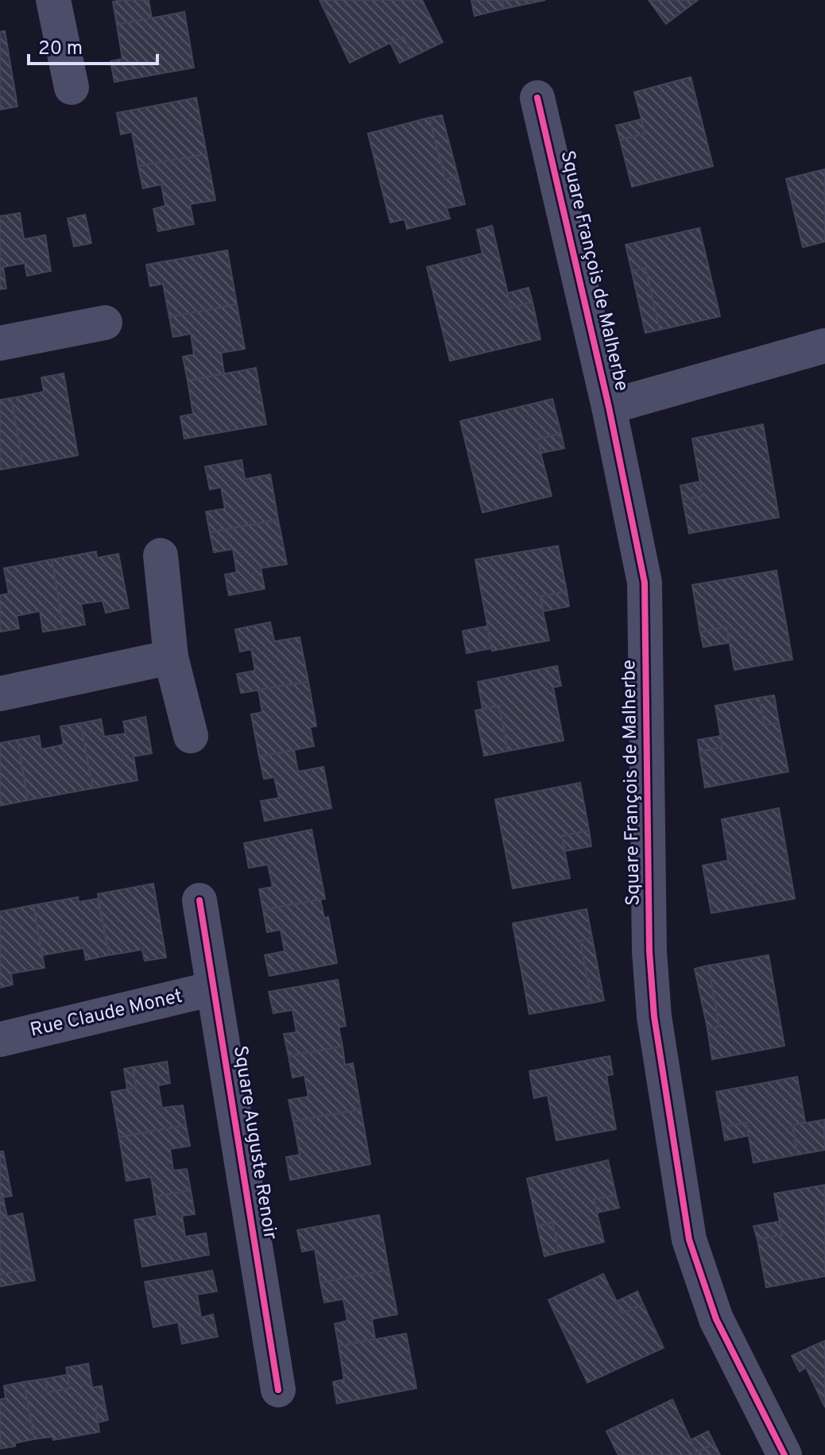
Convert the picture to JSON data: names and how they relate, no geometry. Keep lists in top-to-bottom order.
{
  "streets": {
    "street": ["Square François de Malherbe", "Rue Claude Monet", "Square Auguste Renoir"]
  },
  "crossings": [
    ["Rue Claude Monet", "Square Auguste Renoir"]
  ],
  "scale_bar": "20 m"
}
